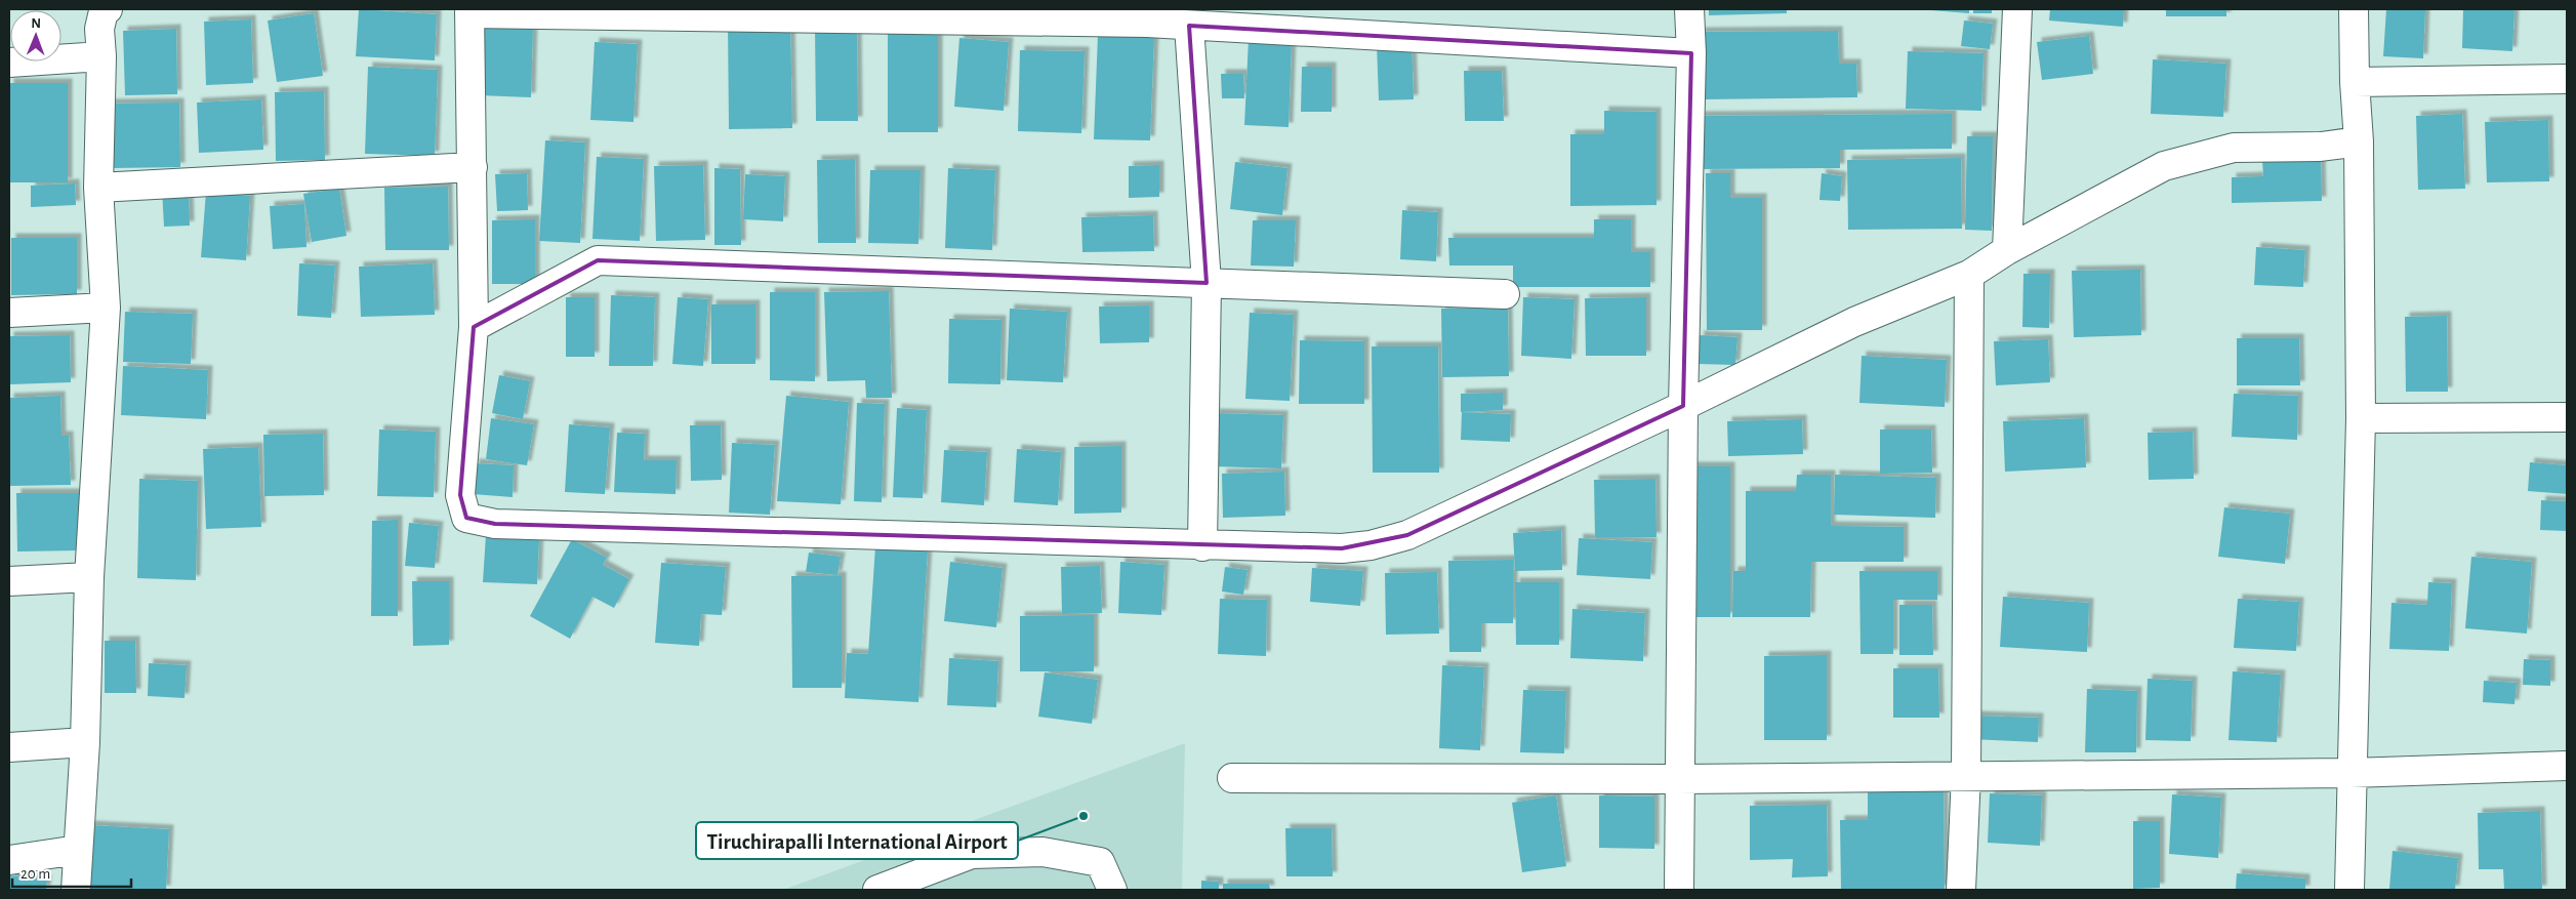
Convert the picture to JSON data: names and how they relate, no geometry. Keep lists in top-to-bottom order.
{
  "places": ["Tiruchirapalli International Airport"],
  "scale_bar": "20 m",
  "north": "top"
}
